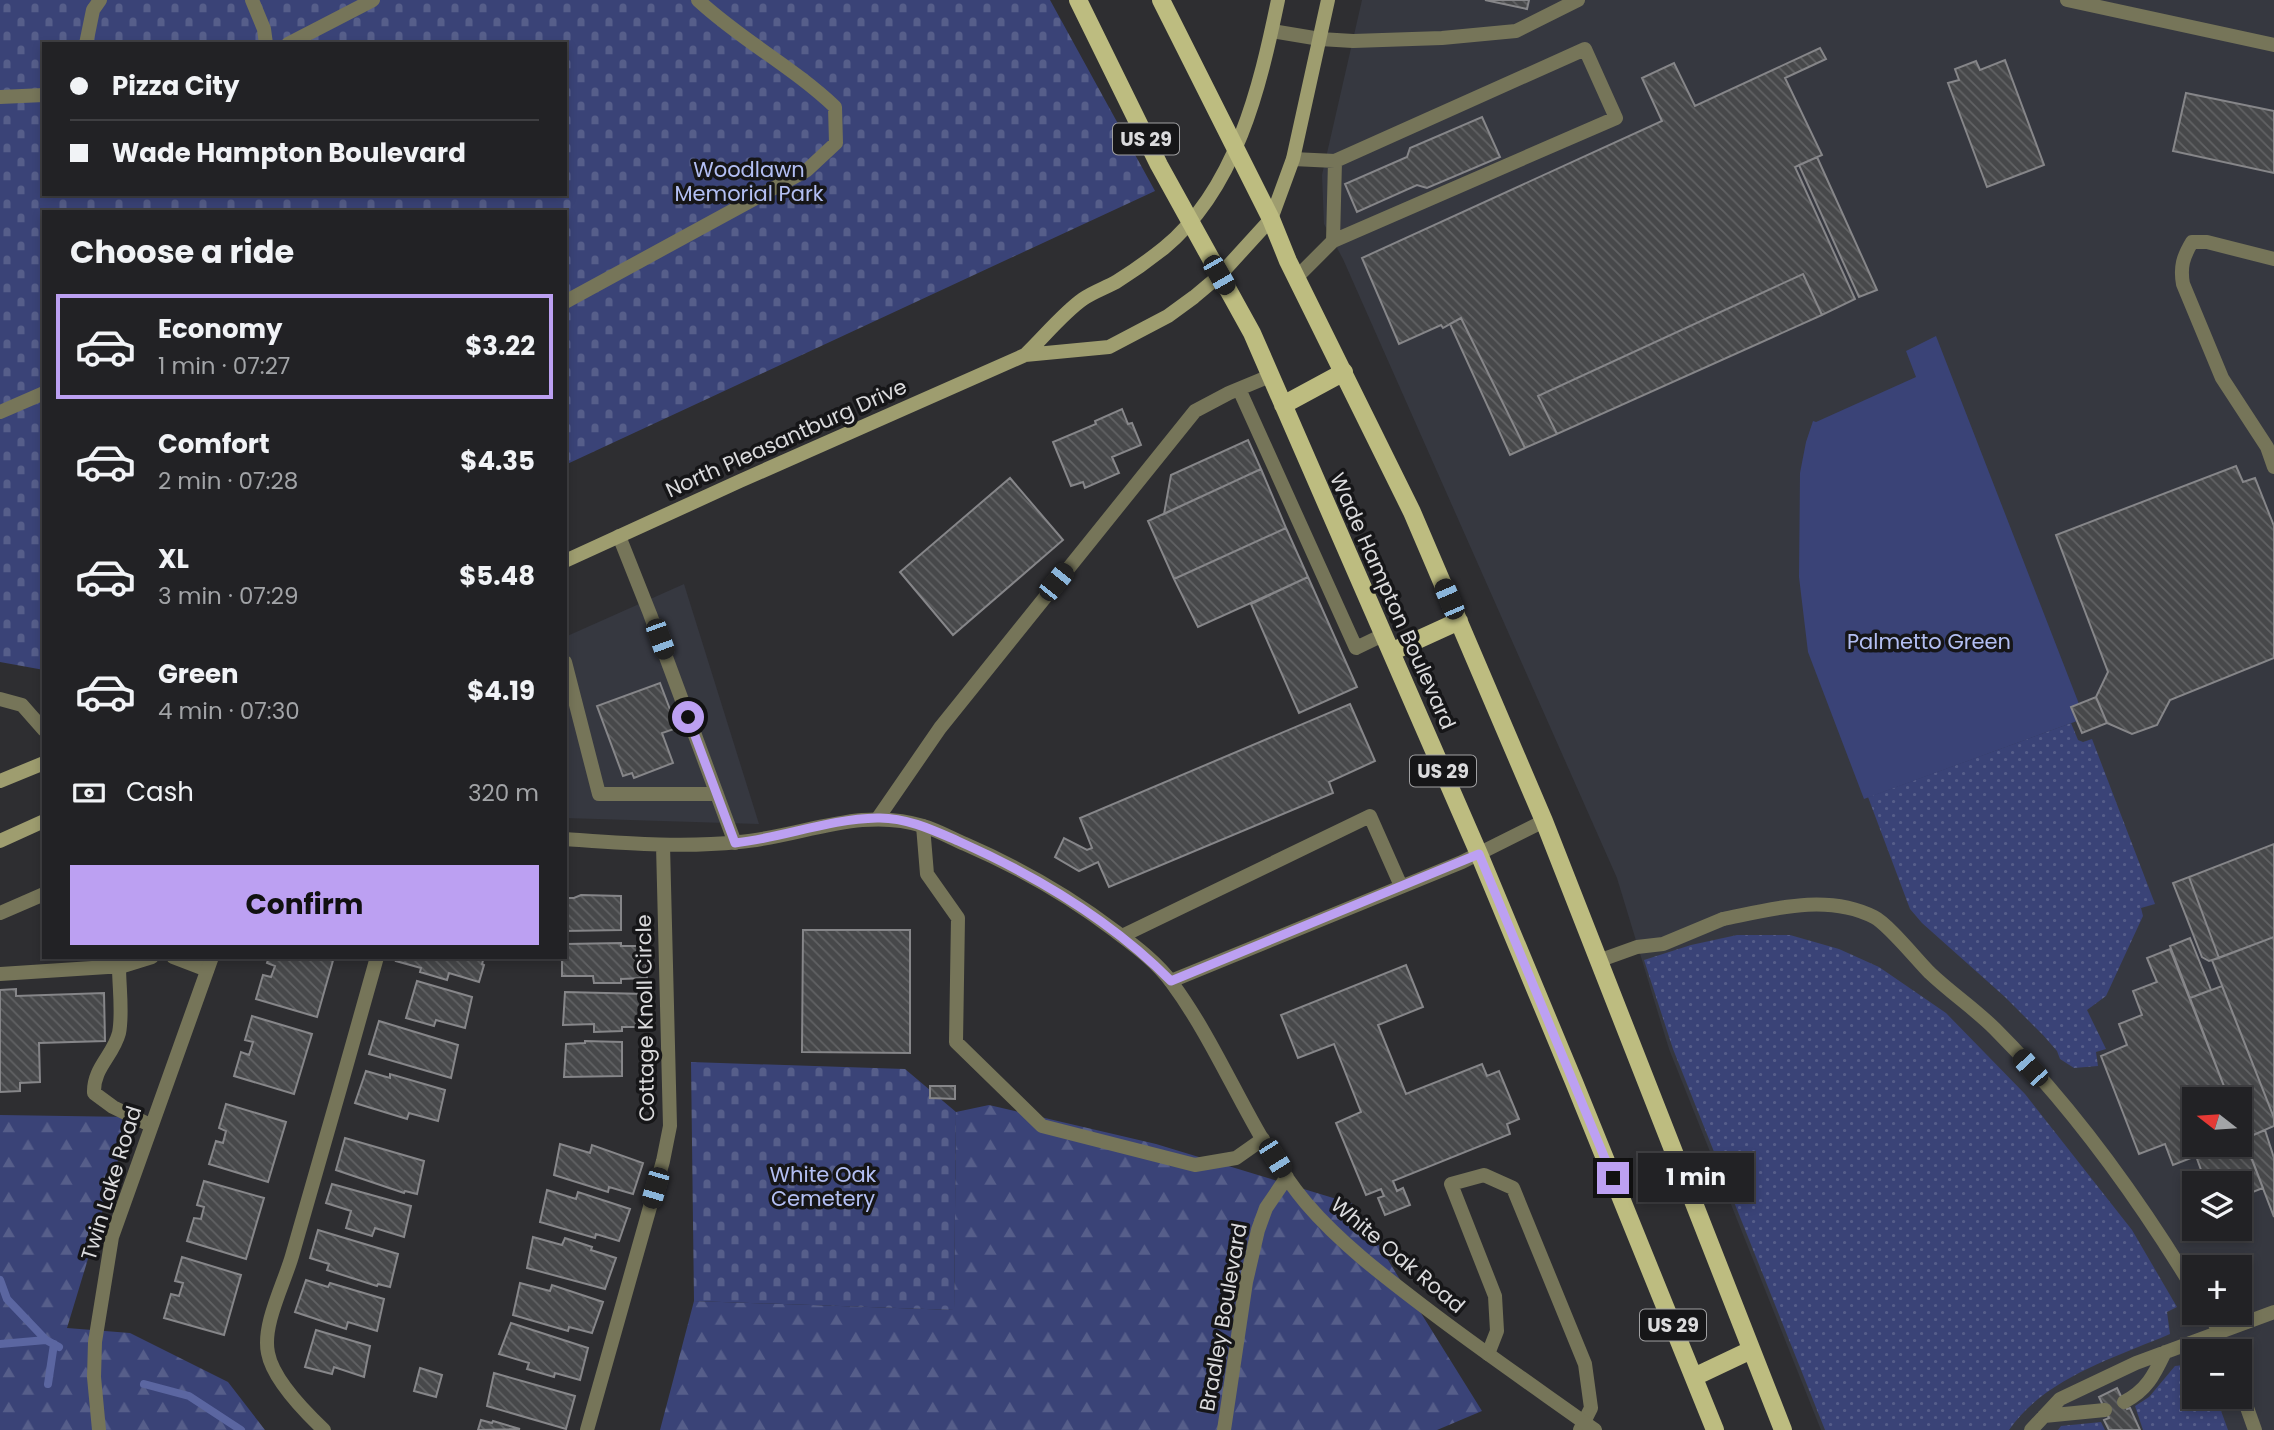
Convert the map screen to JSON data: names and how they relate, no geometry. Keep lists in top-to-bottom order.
{
  "streets": {
    "main road": ["US 29", "North Pleasantburg Drive", "Wade Hampton Boulevard"],
    "street": [
      "Cottage Knoll Circle",
      "Twin Lake Road",
      "White Oak Road",
      "Bradley Boulevard"
    ]
  },
  "crossings": [
    ["US 29", "North Pleasantburg Drive"],
    ["North Pleasantburg Drive", "Wade Hampton Boulevard"],
    ["Cottage Knoll Circle", "White Oak Road"],
    ["White Oak Road", "Bradley Boulevard"]
  ],
  "parks": ["Woodlawn Memorial Park", "Palmetto Green", "White Oak Cemetery"],
  "north": "left",
  "page": {
    "banner": ["Pizza City", "Wade Hampton Boulevard"],
    "heading": "Choose a ride",
    "list": [
      {
        "name": "Economy",
        "note": "1 min · 07:27",
        "value": "$3.22"
      },
      {
        "name": "Comfort",
        "note": "2 min · 07:28",
        "value": "$4.35"
      },
      {
        "name": "XL",
        "note": "3 min · 07:29",
        "value": "$5.48"
      },
      {
        "name": "Green",
        "note": "4 min · 07:30",
        "value": "$4.19"
      }
    ],
    "pay": ["Cash", "320 m"],
    "buttons": "Confirm",
    "map_buttons": ["+", "−"],
    "bubble": "1 min"
  }
}
